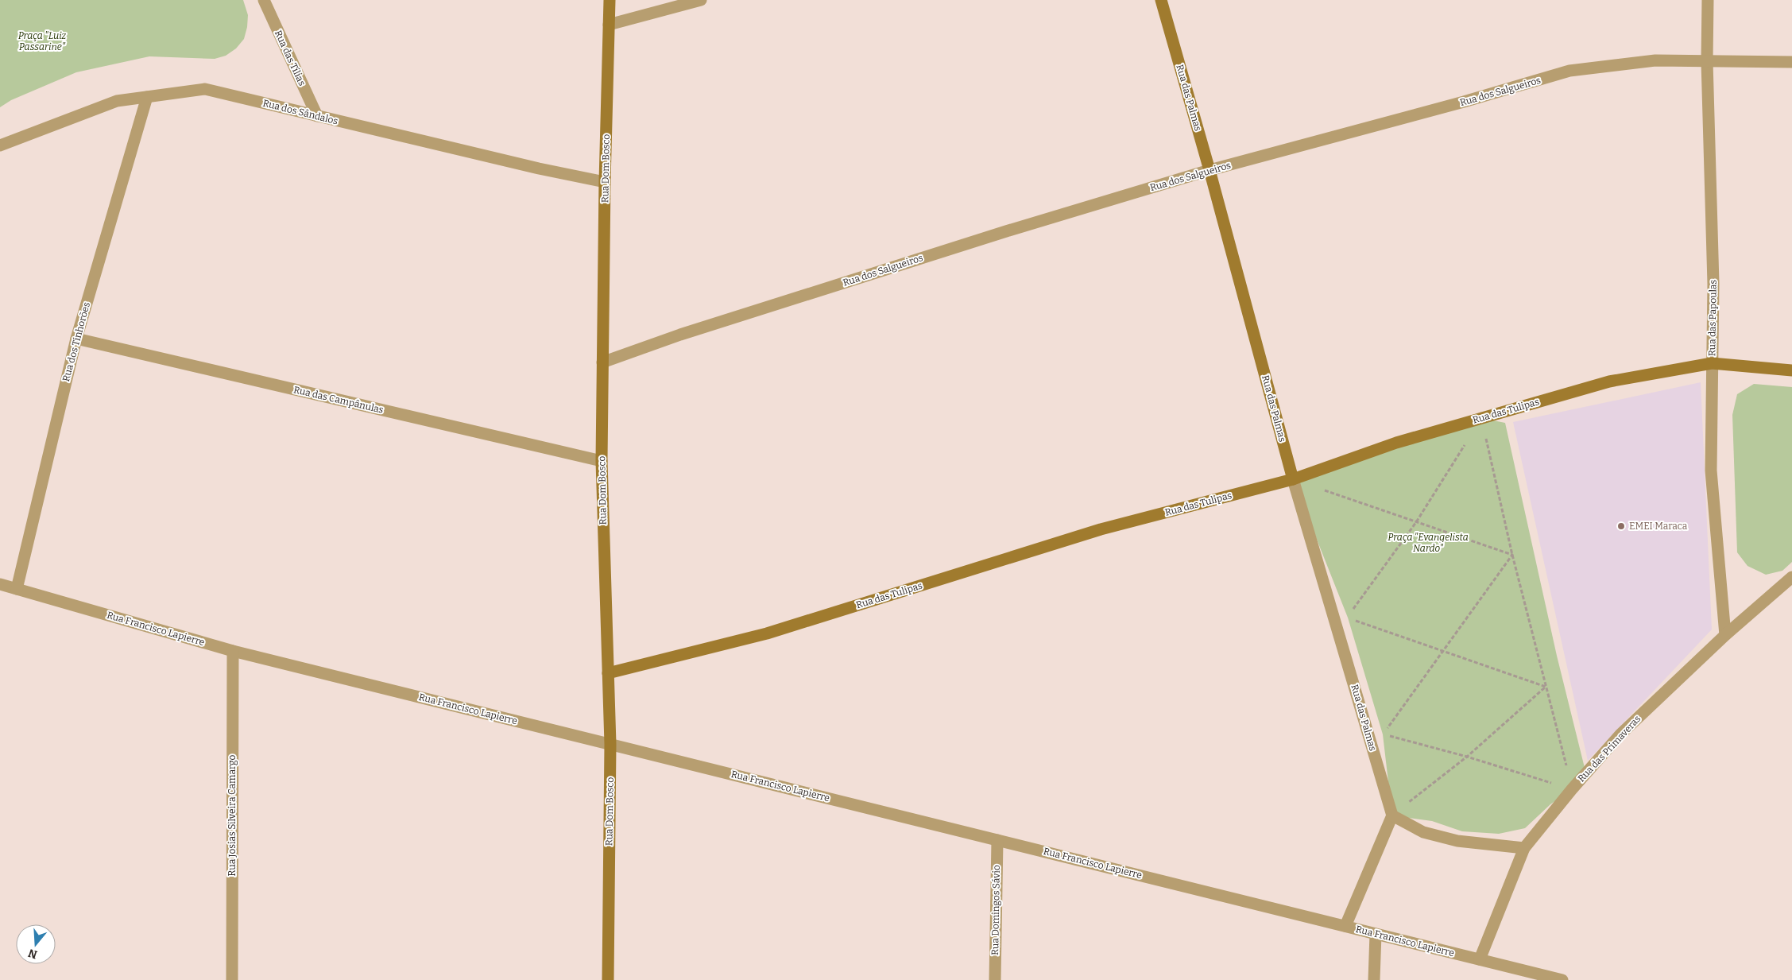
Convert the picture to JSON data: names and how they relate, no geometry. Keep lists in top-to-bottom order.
{
  "streets": {
    "main road": ["Rua das Palmas", "Rua Dom Bosco", "Rua das Tulipas"],
    "street": [
      "Rua das Tílias",
      "Rua dos Salgueiros",
      "Rua dos Sândalos",
      "Rua das Papoulas",
      "Rua dos Tinhorões",
      "Rua das Campânulas",
      "Rua Francisco Lapierre",
      "Rua das Primaveras",
      "Rua Josias Silveira Camargo",
      "Rua Domingos Sávio"
    ]
  },
  "crossings": [
    ["Rua das Tílias", "Rua dos Sândalos"],
    ["Rua dos Salgueiros", "Rua das Palmas"],
    ["Rua dos Salgueiros", "Rua Dom Bosco"],
    ["Rua dos Salgueiros", "Rua das Papoulas"],
    ["Rua das Palmas", "Rua das Tulipas"],
    ["Rua dos Sândalos", "Rua Dom Bosco"],
    ["Rua dos Sândalos", "Rua dos Tinhorões"],
    ["Rua Dom Bosco", "Rua das Campânulas"],
    ["Rua Dom Bosco", "Rua das Tulipas"],
    ["Rua Dom Bosco", "Rua Francisco Lapierre"],
    ["Rua das Papoulas", "Rua das Tulipas"],
    ["Rua das Papoulas", "Rua das Primaveras"],
    ["Rua dos Tinhorões", "Rua das Campânulas"],
    ["Rua dos Tinhorões", "Rua Francisco Lapierre"],
    ["Rua Francisco Lapierre", "Rua das Primaveras"],
    ["Rua Francisco Lapierre", "Rua Josias Silveira Camargo"],
    ["Rua Francisco Lapierre", "Rua Domingos Sávio"]
  ],
  "parks": ["Praça \"Luiz Passarine\"", "Praça \"Evangelista Nardo\""],
  "places": ["EMEI Maraca"],
  "north": "bottom"
}
